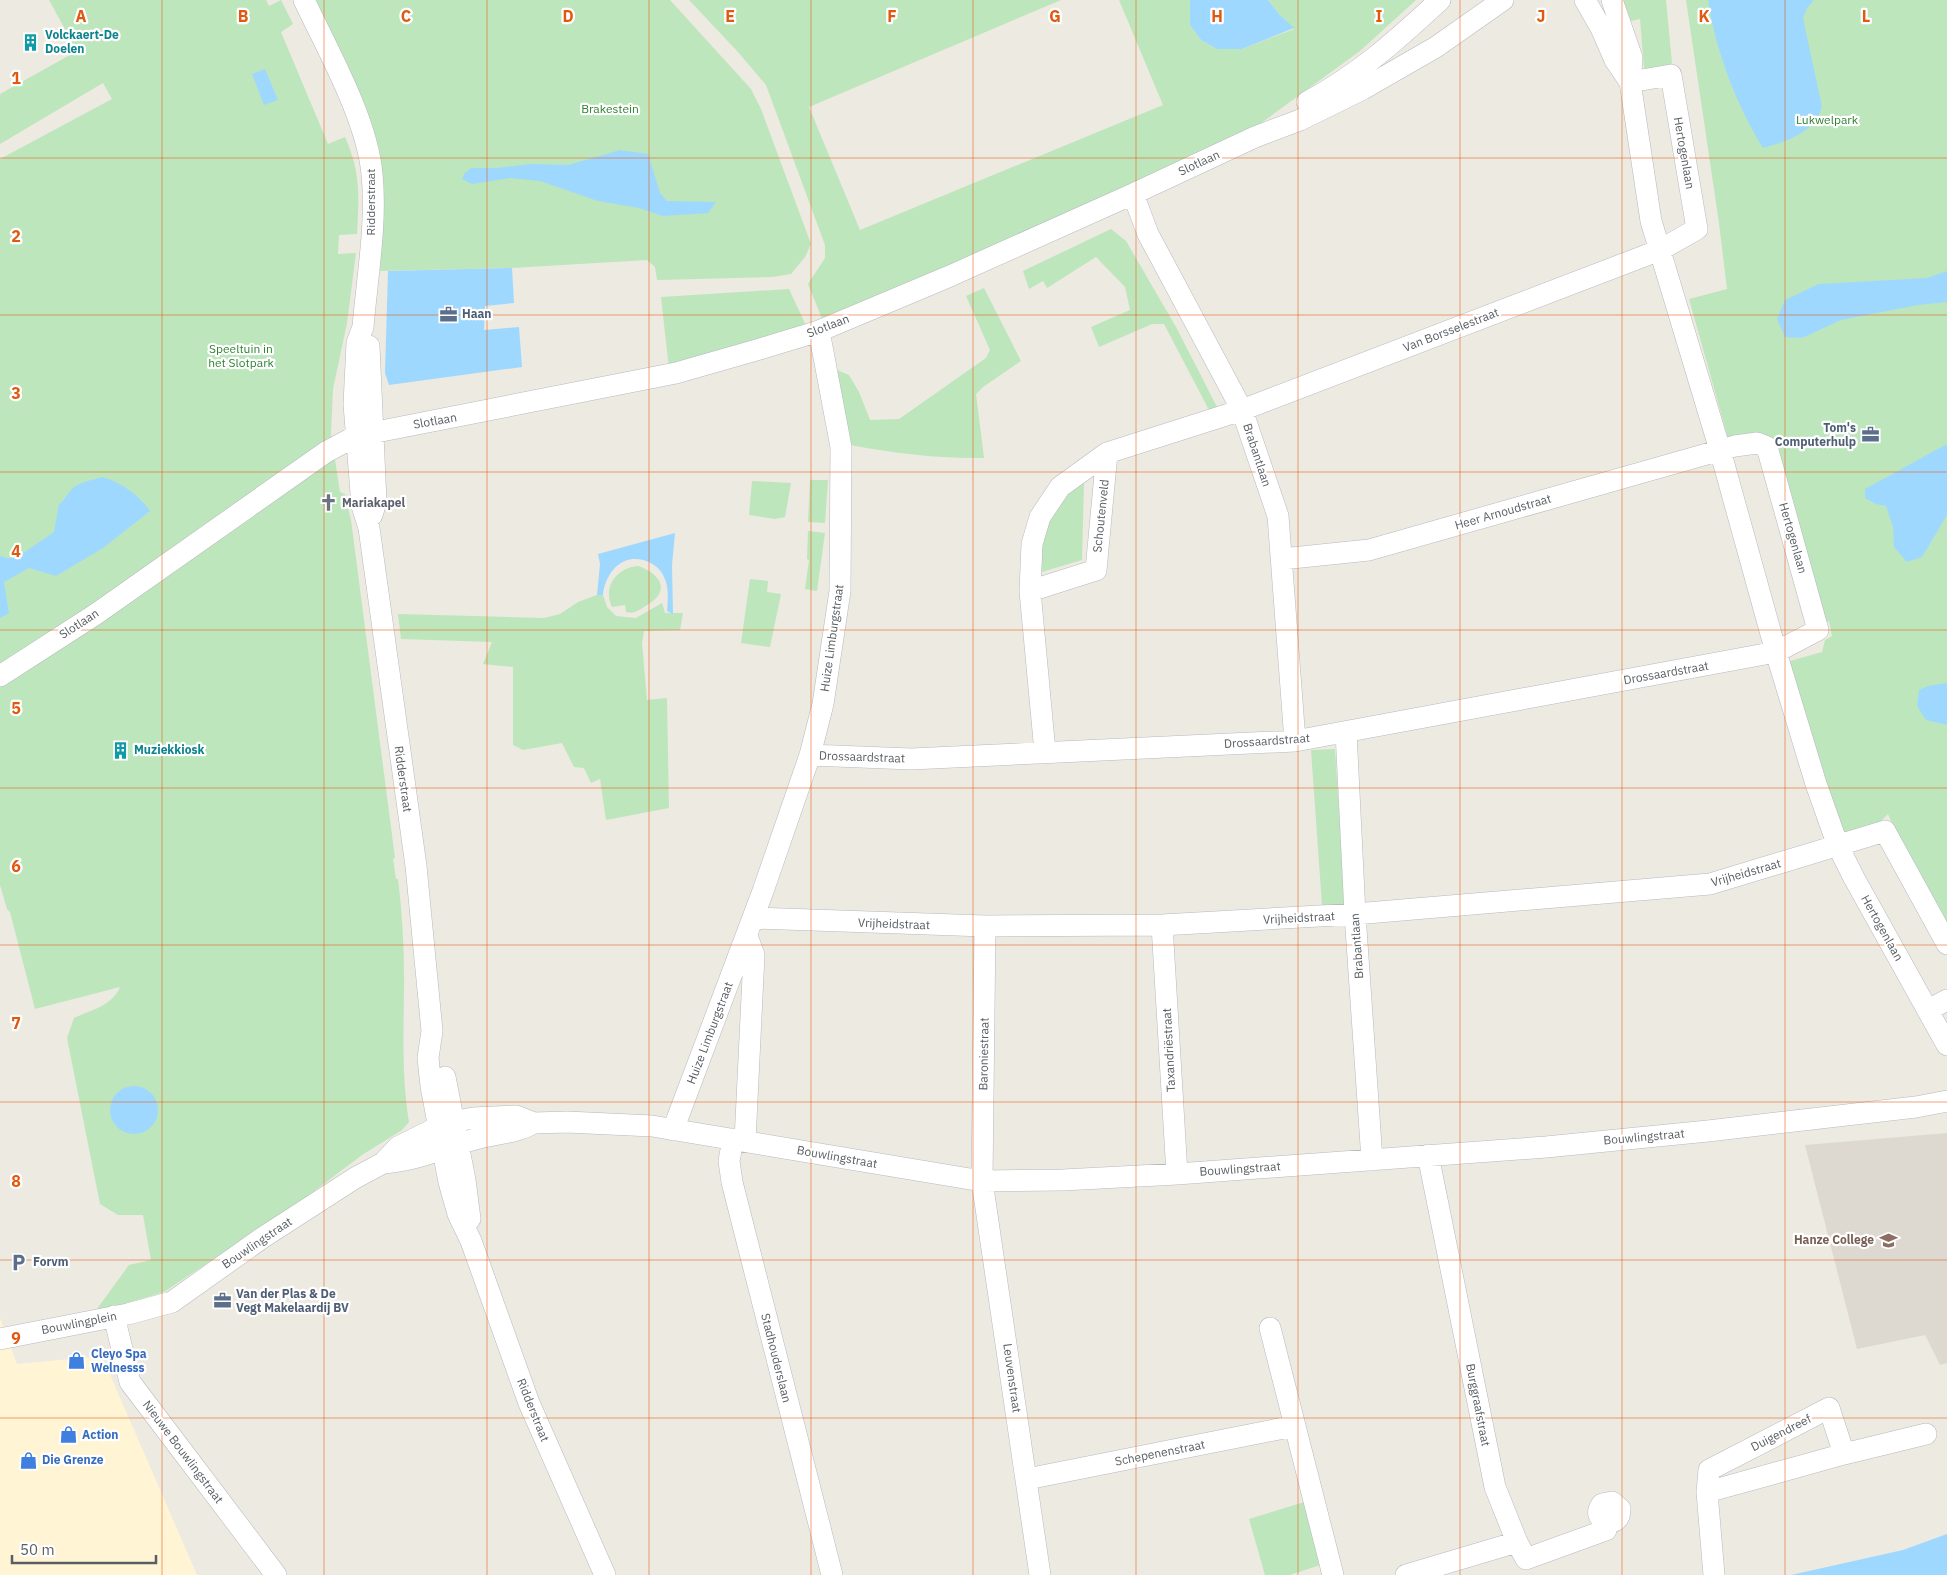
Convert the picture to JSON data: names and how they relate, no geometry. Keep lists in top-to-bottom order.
{
  "streets": {
    "street": [
      "Hertogenlaan",
      "Slotlaan",
      "Ridderstraat",
      "Van Borsselestraat",
      "Brabantlaan",
      "Heer Arnoudstraat",
      "Schoutenveld",
      "Huize Limburgstraat",
      "Drossaardstraat",
      "Vrijheidstraat",
      "Taxandriëstraat",
      "Baroniestraat",
      "Bouwlingstraat",
      "Bouwlingplein",
      "Stadhouderslaan",
      "Leuvenstraat",
      "Burggraafstraat",
      "Duigendreef",
      "Nieuwe Bouwlingstraat",
      "Schepenenstraat"
    ]
  },
  "crossings": [
    ["Hertogenlaan", "Van Borsselestraat"],
    ["Hertogenlaan", "Heer Arnoudstraat"],
    ["Hertogenlaan", "Drossaardstraat"],
    ["Hertogenlaan", "Vrijheidstraat"],
    ["Slotlaan", "Ridderstraat"],
    ["Slotlaan", "Brabantlaan"],
    ["Slotlaan", "Huize Limburgstraat"],
    ["Ridderstraat", "Bouwlingstraat"],
    ["Van Borsselestraat", "Brabantlaan"],
    ["Van Borsselestraat", "Schoutenveld"],
    ["Brabantlaan", "Heer Arnoudstraat"],
    ["Brabantlaan", "Schoutenveld"],
    ["Brabantlaan", "Drossaardstraat"],
    ["Brabantlaan", "Vrijheidstraat"],
    ["Brabantlaan", "Bouwlingstraat"],
    ["Schoutenveld", "Drossaardstraat"],
    ["Huize Limburgstraat", "Drossaardstraat"],
    ["Huize Limburgstraat", "Vrijheidstraat"],
    ["Huize Limburgstraat", "Bouwlingstraat"],
    ["Huize Limburgstraat", "Stadhouderslaan"],
    ["Vrijheidstraat", "Taxandriëstraat"],
    ["Vrijheidstraat", "Baroniestraat"],
    ["Taxandriëstraat", "Bouwlingstraat"],
    ["Baroniestraat", "Bouwlingstraat"],
    ["Baroniestraat", "Leuvenstraat"],
    ["Bouwlingstraat", "Bouwlingplein"],
    ["Bouwlingstraat", "Stadhouderslaan"],
    ["Bouwlingstraat", "Leuvenstraat"],
    ["Bouwlingstraat", "Burggraafstraat"],
    ["Bouwlingstraat", "Nieuwe Bouwlingstraat"],
    ["Bouwlingplein", "Nieuwe Bouwlingstraat"],
    ["Leuvenstraat", "Schepenenstraat"]
  ],
  "parks": ["Brakestein", "Lukwelpark", "Speeltuin in het Slotpark"],
  "places": {
    "building": ["Volckaert-De Doelen", "Muziekkiosk"],
    "office": ["Haan", "Tom's Computerhulp", "Van der Plas & De Vegt Makelaardij BV"],
    "church": ["Mariakapel"],
    "school or university": ["Hanze College"],
    "parking": ["Forvm"],
    "shop": ["Cleyo Spa Welnesss", "Action", "Die Grenze"]
  },
  "scale_bar": "50 m",
  "grid": {
    "columns": [
      "A",
      "B",
      "C",
      "D",
      "E",
      "F",
      "G",
      "H",
      "I",
      "J",
      "K",
      "L"
    ],
    "rows": [
      "1",
      "2",
      "3",
      "4",
      "5",
      "6",
      "7",
      "8",
      "9"
    ]
  }
}
